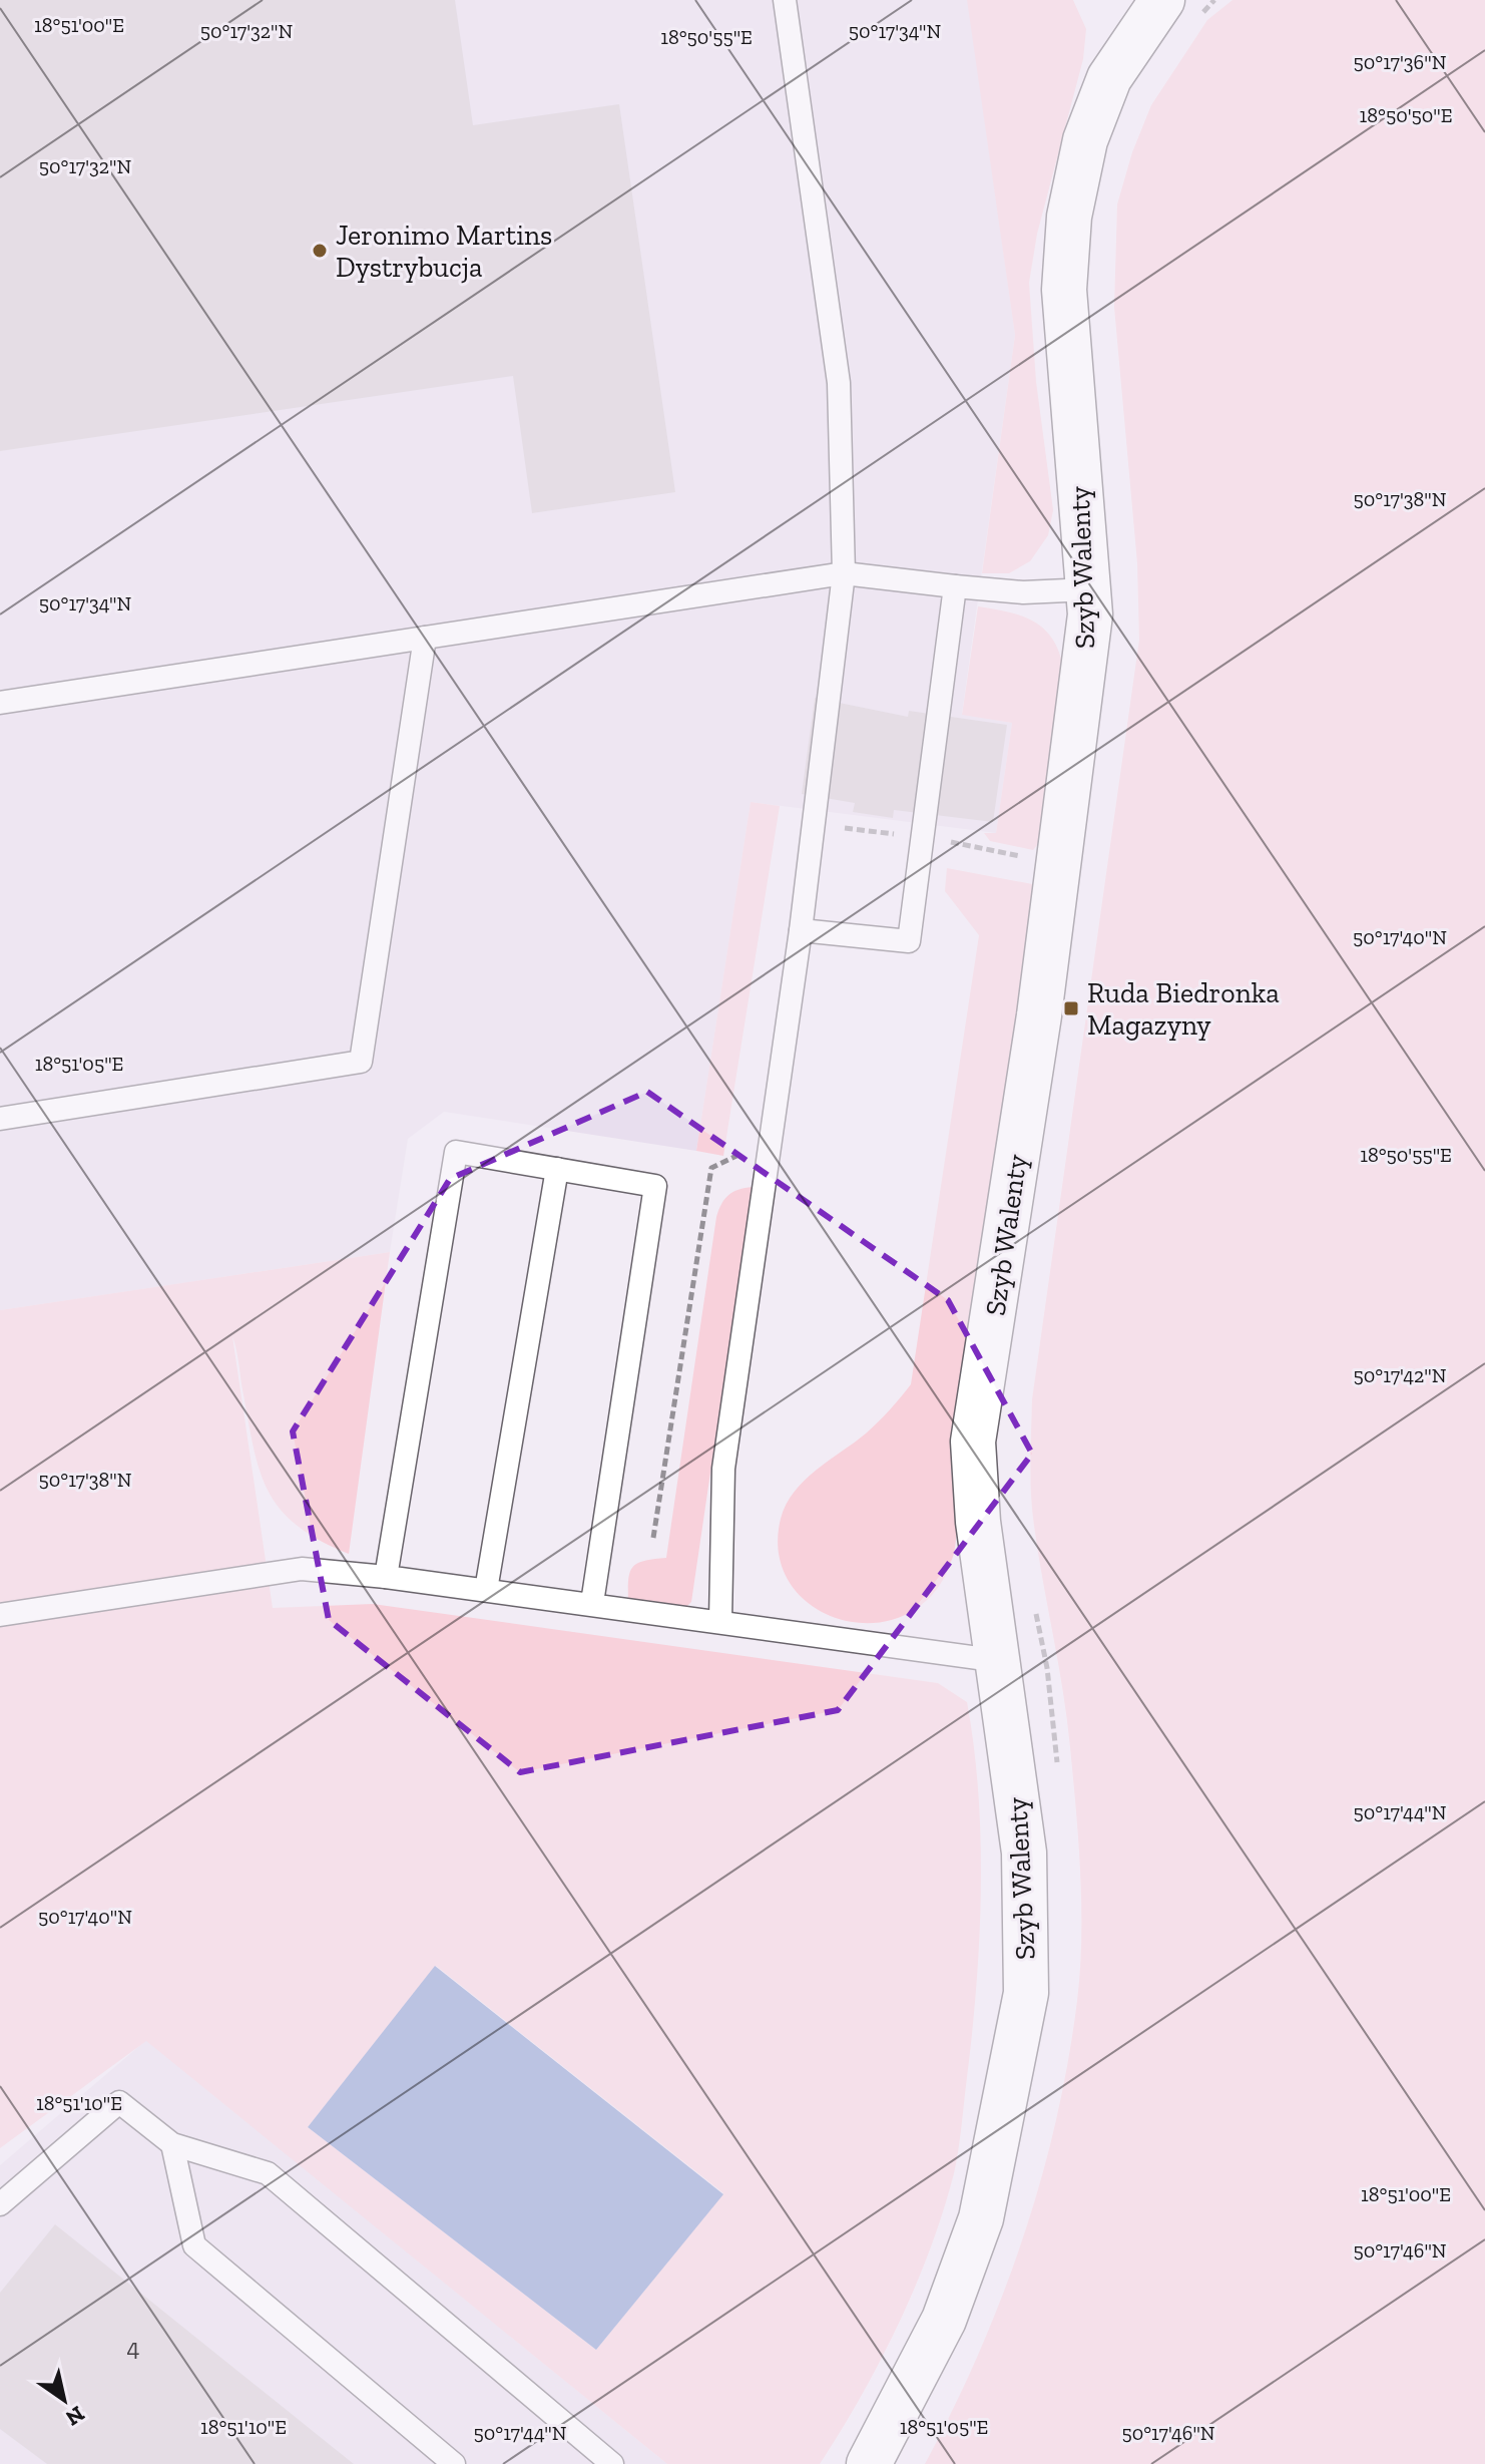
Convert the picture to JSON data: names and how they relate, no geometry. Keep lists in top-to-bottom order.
{
  "streets": {
    "street": ["Szyb Walenty"]
  },
  "places": {
    "other": ["Jeronimo Martins Dystrybucja"],
    "transit": ["Ruda Biedronka Magazyny"]
  },
  "house_numbers": ["4"],
  "north": "bottom right",
  "coordinates": [
    "18°51'00\"E",
    "50°17'32\"N",
    "50°17'34\"N",
    "18°50'55\"E",
    "50°17'36\"N",
    "18°50'50\"E",
    "50°17'38\"N",
    "50°17'40\"N",
    "18°51'05\"E",
    "50°17'42\"N",
    "50°17'44\"N",
    "18°51'10\"E",
    "50°17'46\"N"
  ]
}
